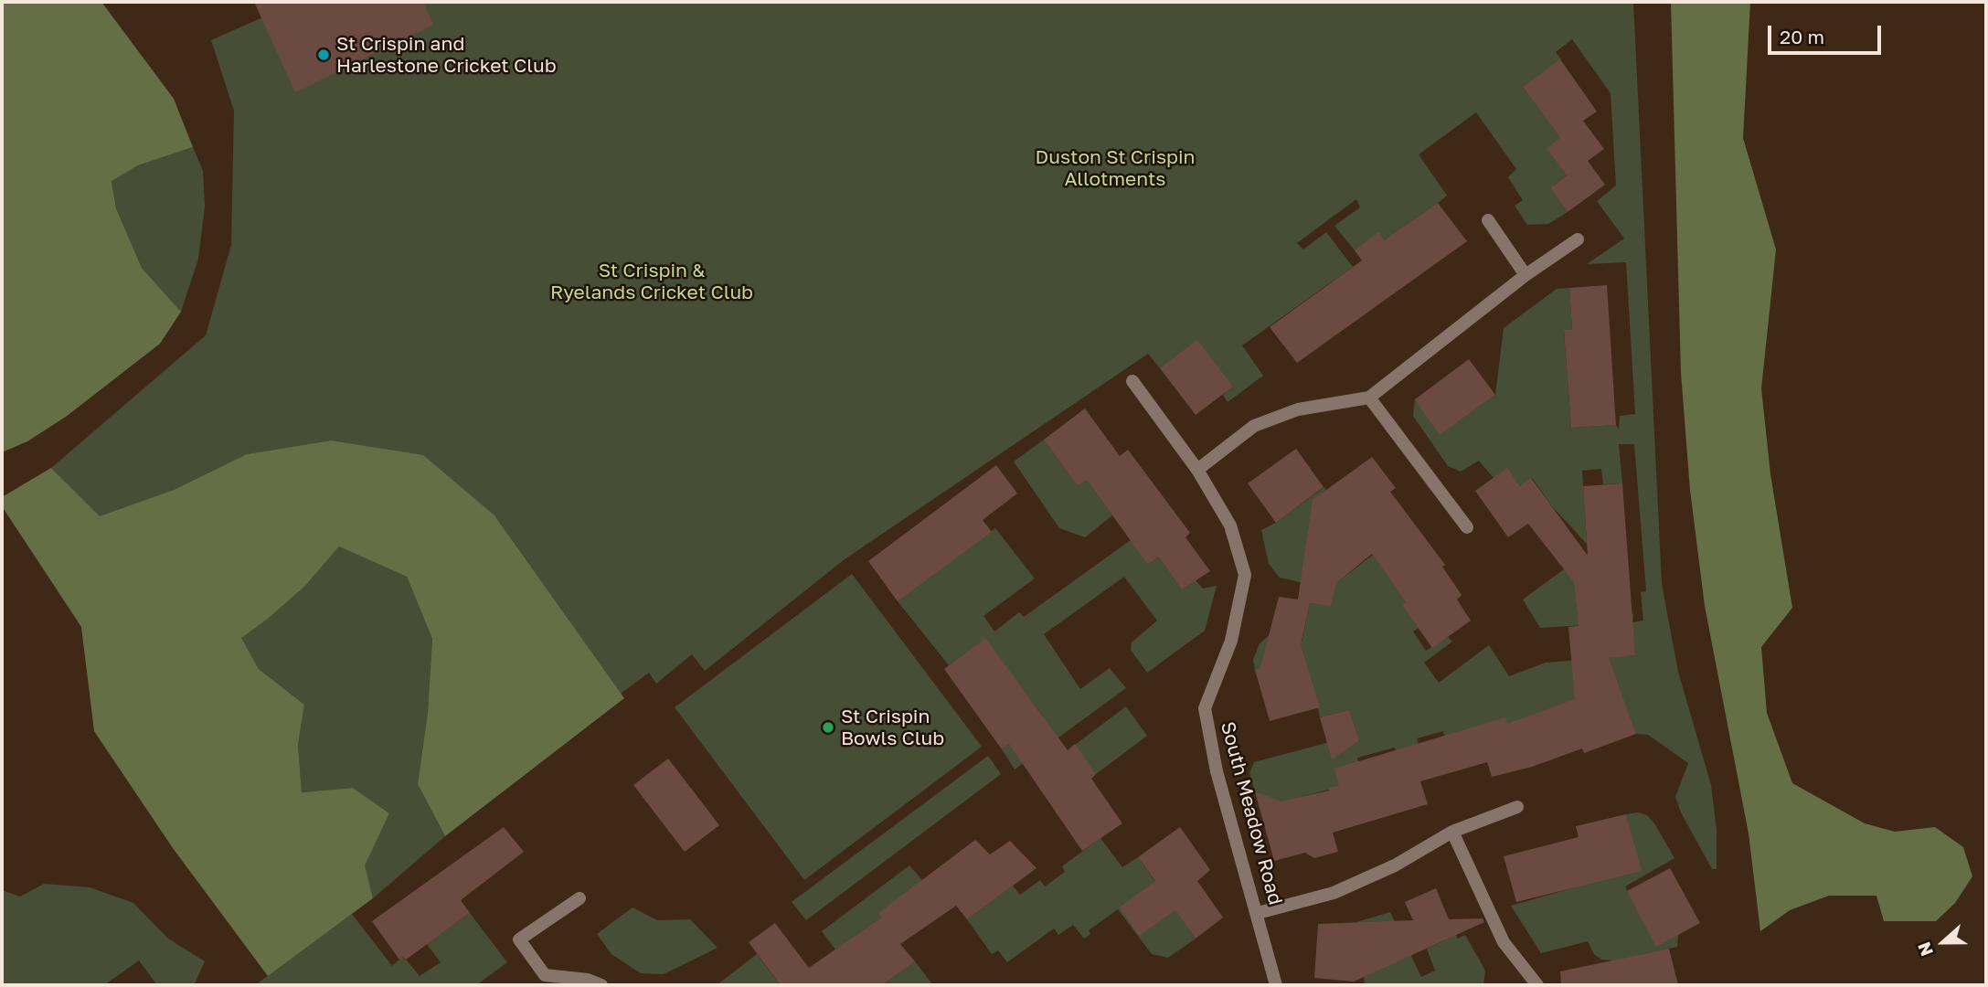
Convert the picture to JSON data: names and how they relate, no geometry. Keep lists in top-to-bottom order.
{
  "streets": {
    "street": ["South Meadow Road"]
  },
  "parks": ["Duston St Crispin Allotments", "St Crispin & Ryelands Cricket Club"],
  "places": ["St Crispin and Harlestone Cricket Club", "St Crispin Bowls Club"],
  "scale_bar": "20 m",
  "north": "left"
}
